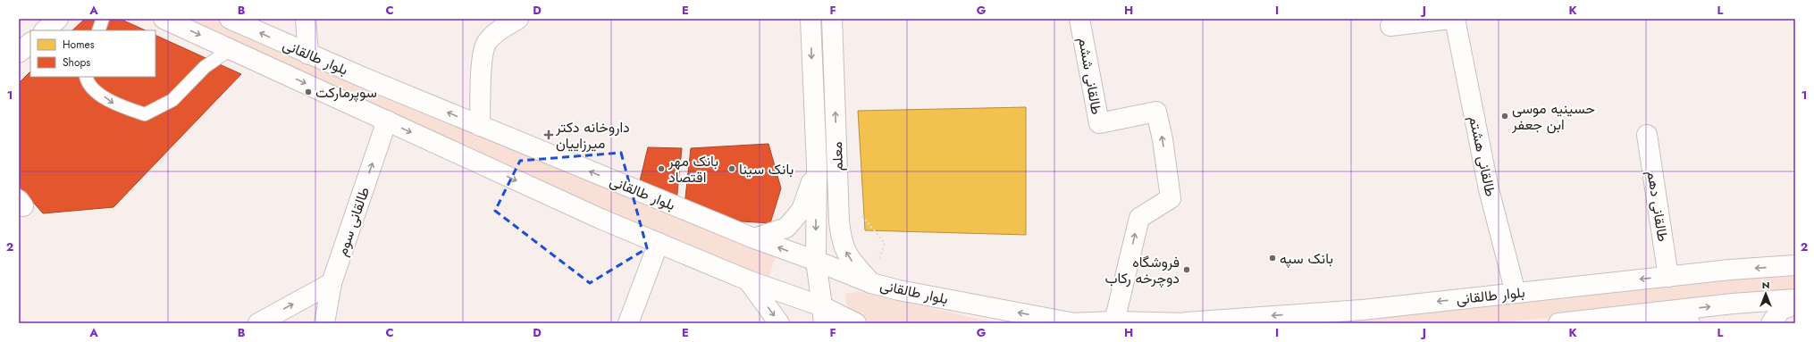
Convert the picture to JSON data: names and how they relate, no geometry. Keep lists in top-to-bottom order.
{
  "streets": {
    "main road": [
      "بلوار طالقانی",
      "طالقانی ششم",
      "معلم",
      "طالقانی هشتم",
      "طالقانی دهم",
      "طالقانی سوم"
    ]
  },
  "crossings": [
    ["بلوار طالقانی", "طالقانی ششم"],
    ["بلوار طالقانی", "معلم"],
    ["بلوار طالقانی", "طالقانی هشتم"],
    ["بلوار طالقانی", "طالقانی دهم"],
    ["بلوار طالقانی", "طالقانی سوم"]
  ],
  "one_way": ["طالقانی سوم"],
  "places": {
    "other": [
      "سوپرمارکت",
      "حسینیه موسی ابن جعفر",
      "بانک مهر اقتصاد",
      "بانک سینا",
      "بانک سپه",
      "فروشگاه دوچرخه رکاب"
    ],
    "health": ["داروخانه دکتر میرزاییان"]
  },
  "legend": ["Homes", "Shops"],
  "north": "top",
  "grid": {
    "columns": [
      "A",
      "B",
      "C",
      "D",
      "E",
      "F",
      "G",
      "H",
      "I",
      "J",
      "K",
      "L"
    ],
    "rows": ["1", "2"]
  }
}
